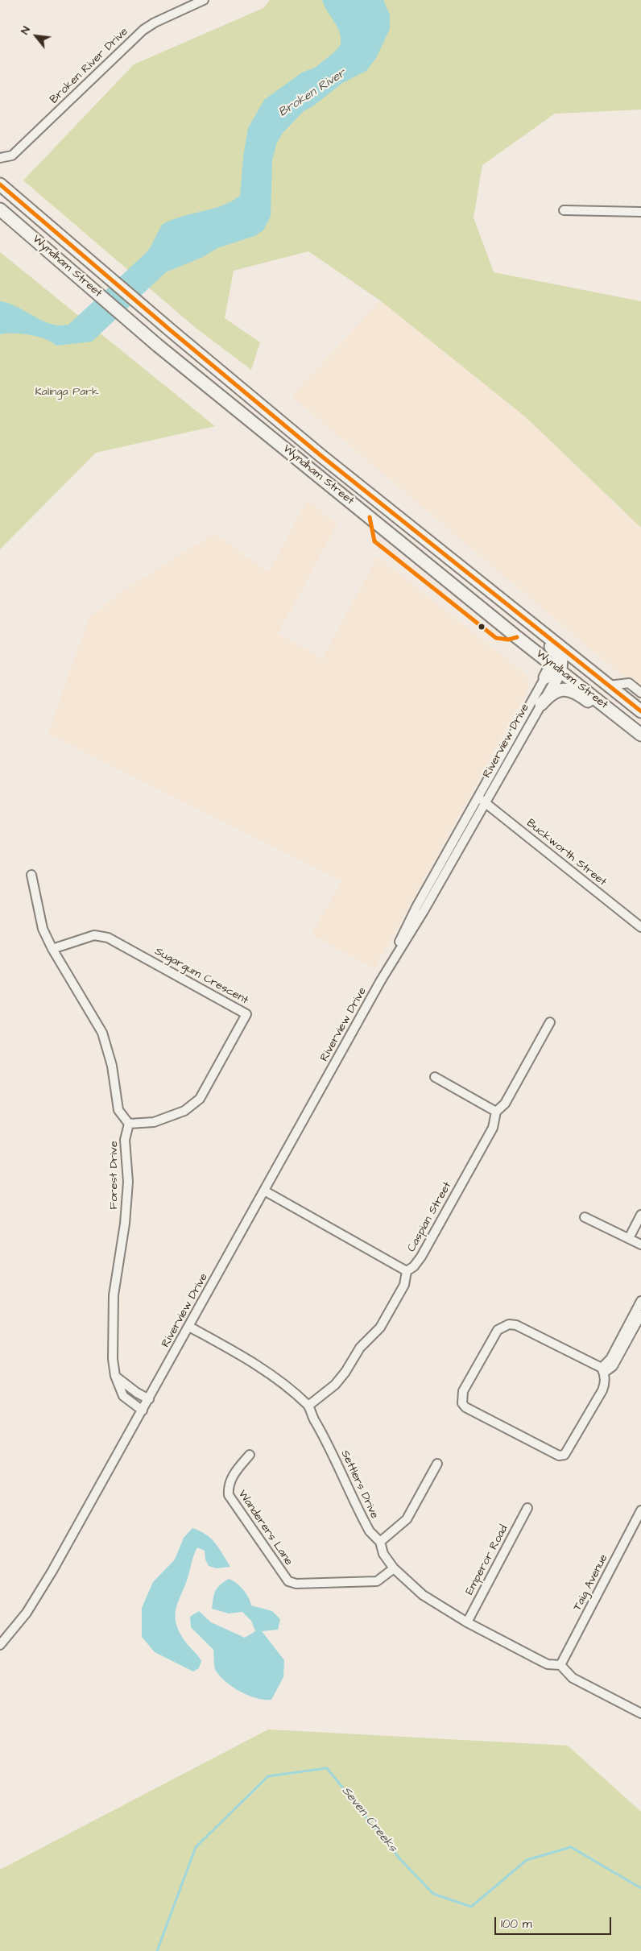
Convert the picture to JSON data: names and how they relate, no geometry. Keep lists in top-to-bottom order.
{
  "streets": {
    "highway": ["Wyndham Street"],
    "street": [
      "Broken River Drive",
      "Riverview Drive",
      "Buckworth Street",
      "Sugargum Crescent",
      "Forest Drive",
      "Caspian Street",
      "Settlers Drive",
      "Wanderers Lane",
      "Emperor Road",
      "Taig Avenue"
    ]
  },
  "crossings": [
    ["Wyndham Street", "Riverview Drive"],
    ["Riverview Drive", "Buckworth Street"],
    ["Riverview Drive", "Forest Drive"],
    ["Riverview Drive", "Settlers Drive"],
    ["Sugargum Crescent", "Forest Drive"],
    ["Caspian Street", "Settlers Drive"],
    ["Settlers Drive", "Wanderers Lane"],
    ["Settlers Drive", "Emperor Road"],
    ["Settlers Drive", "Taig Avenue"]
  ],
  "water": ["Broken River", "Seven Creeks"],
  "parks": ["Kalinga Park"],
  "scale_bar": "100 m",
  "north": "top left"
}
